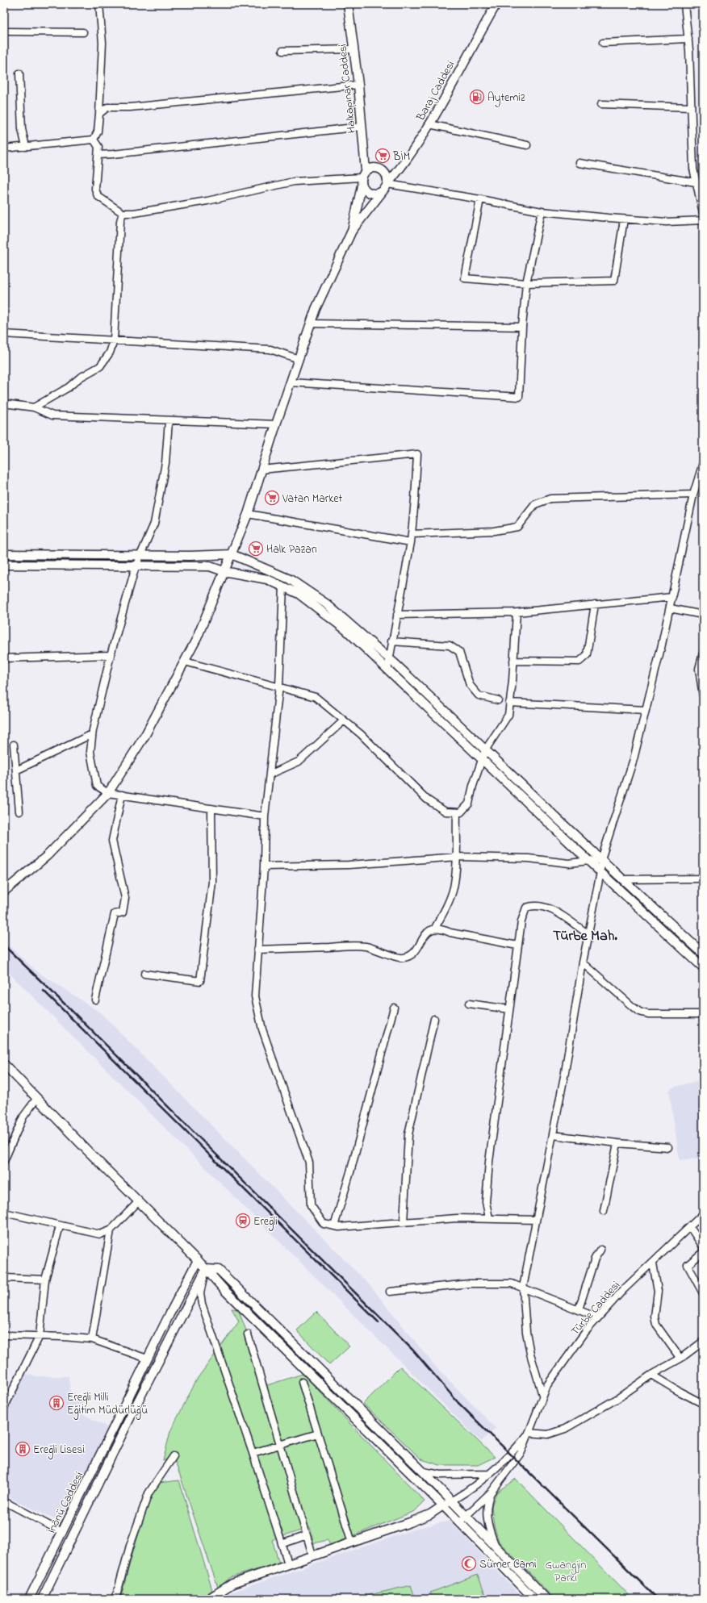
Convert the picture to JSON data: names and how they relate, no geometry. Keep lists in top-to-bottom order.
{
  "streets": {
    "main road": ["Halkapınar Caddesi", "Baraj Caddesi", "İnönü Caddesi"],
    "street": ["Türbe Caddesi"]
  },
  "crossings": [
    ["Halkapınar Caddesi", "Baraj Caddesi"]
  ],
  "districts": ["Türbe Mah."],
  "parks": ["Gwangjin Parkı"],
  "places": {
    "fuel station": ["Aytemiz"],
    "supermarket": ["BİM", "Vatan Market", "Halk Pazarı"],
    "station": ["Ereğli"],
    "building": ["Ereğli Milli Eğitim Müdürlüğü", "Ereğli Lisesi"],
    "mosque": ["Sümer Cami"]
  }
}
